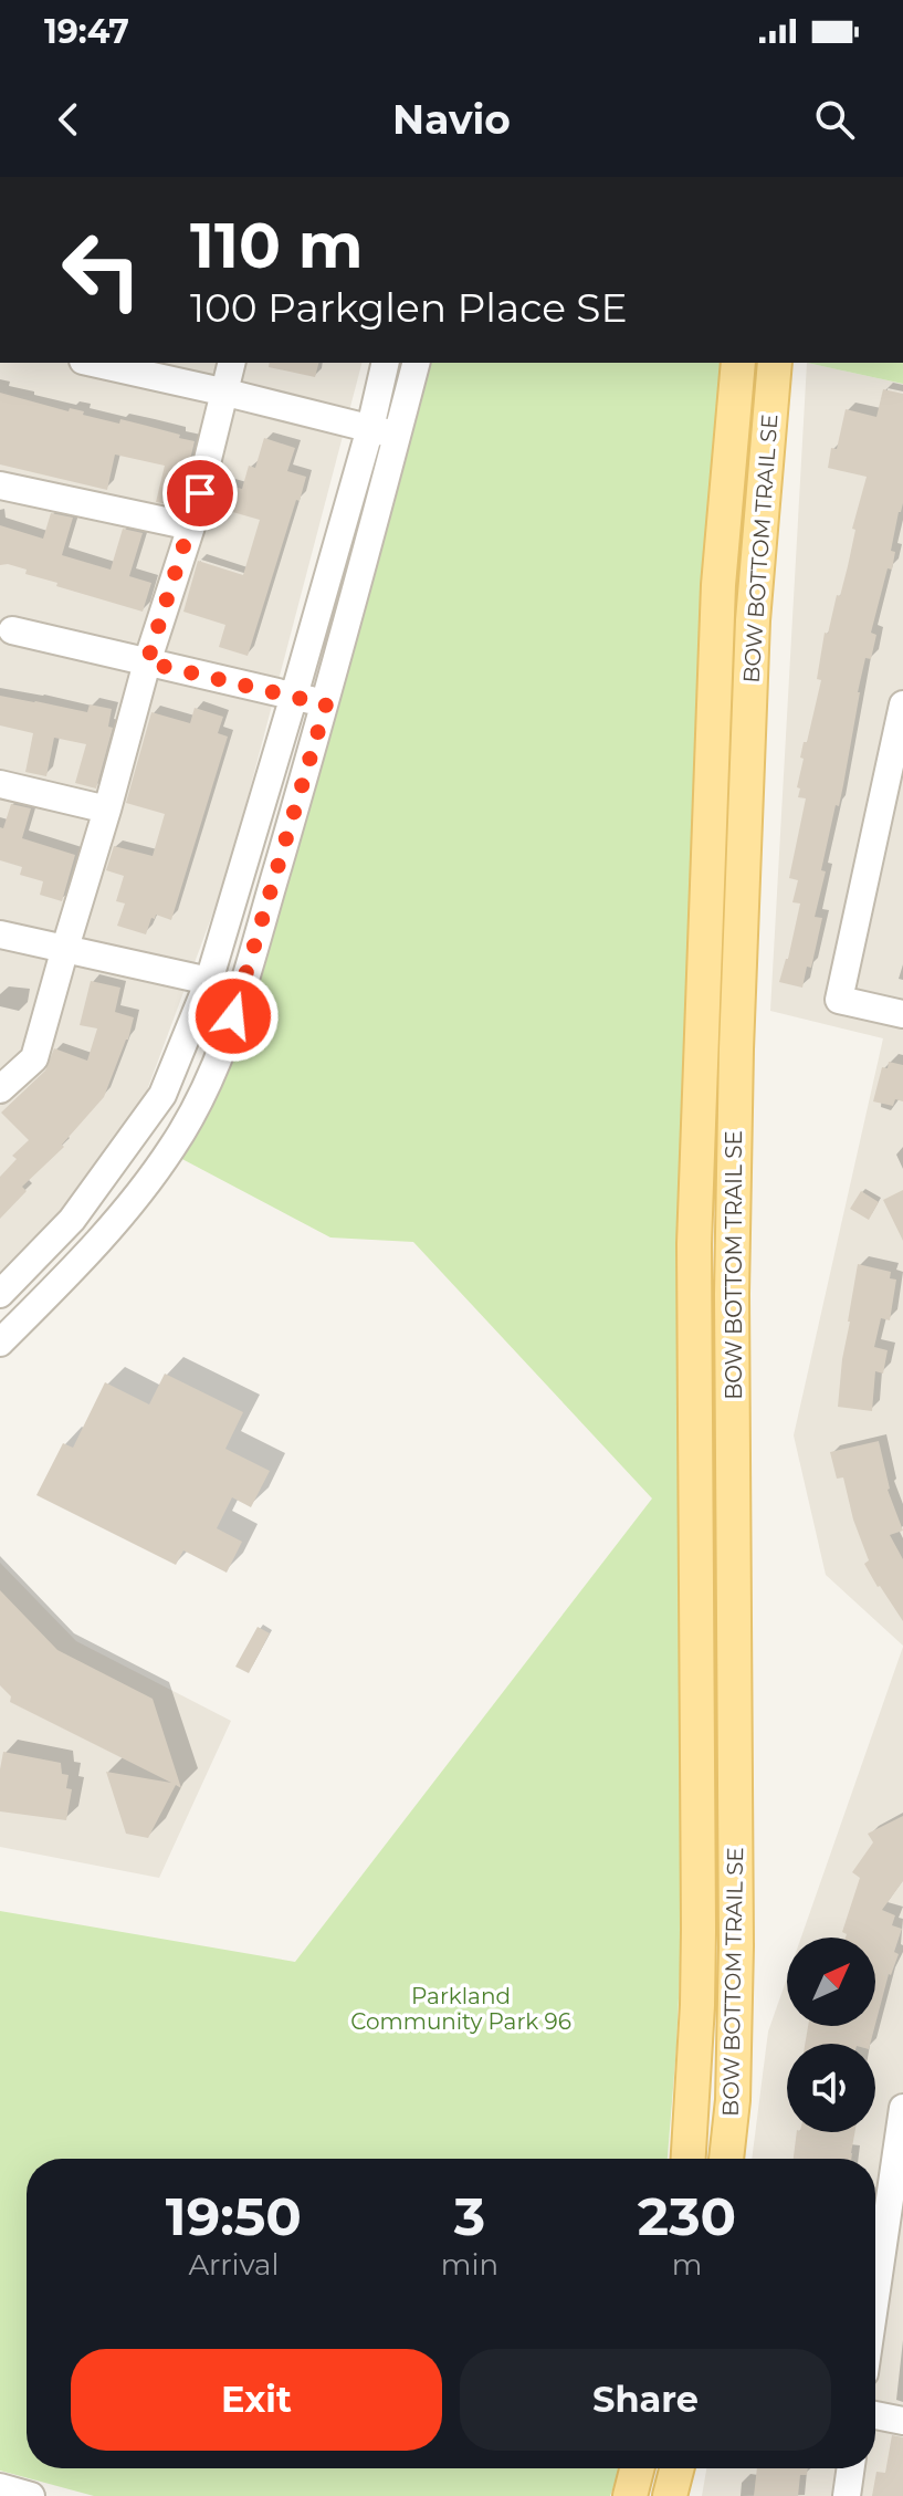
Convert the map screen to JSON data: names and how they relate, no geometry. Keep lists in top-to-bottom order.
{
  "streets": {
    "main road": ["BOW BOTTOM TRAIL SE"]
  },
  "parks": ["Parkland Community Park 96"],
  "north": "top right",
  "page": {
    "status": "19:47",
    "header": "Navio",
    "turn": ["110 m", "100 Parkglen Place SE"],
    "eta": [
      "19:50",
      "Arrival",
      "3",
      "min",
      "230",
      "m"
    ],
    "buttons": ["Exit", "Share"]
  }
}
